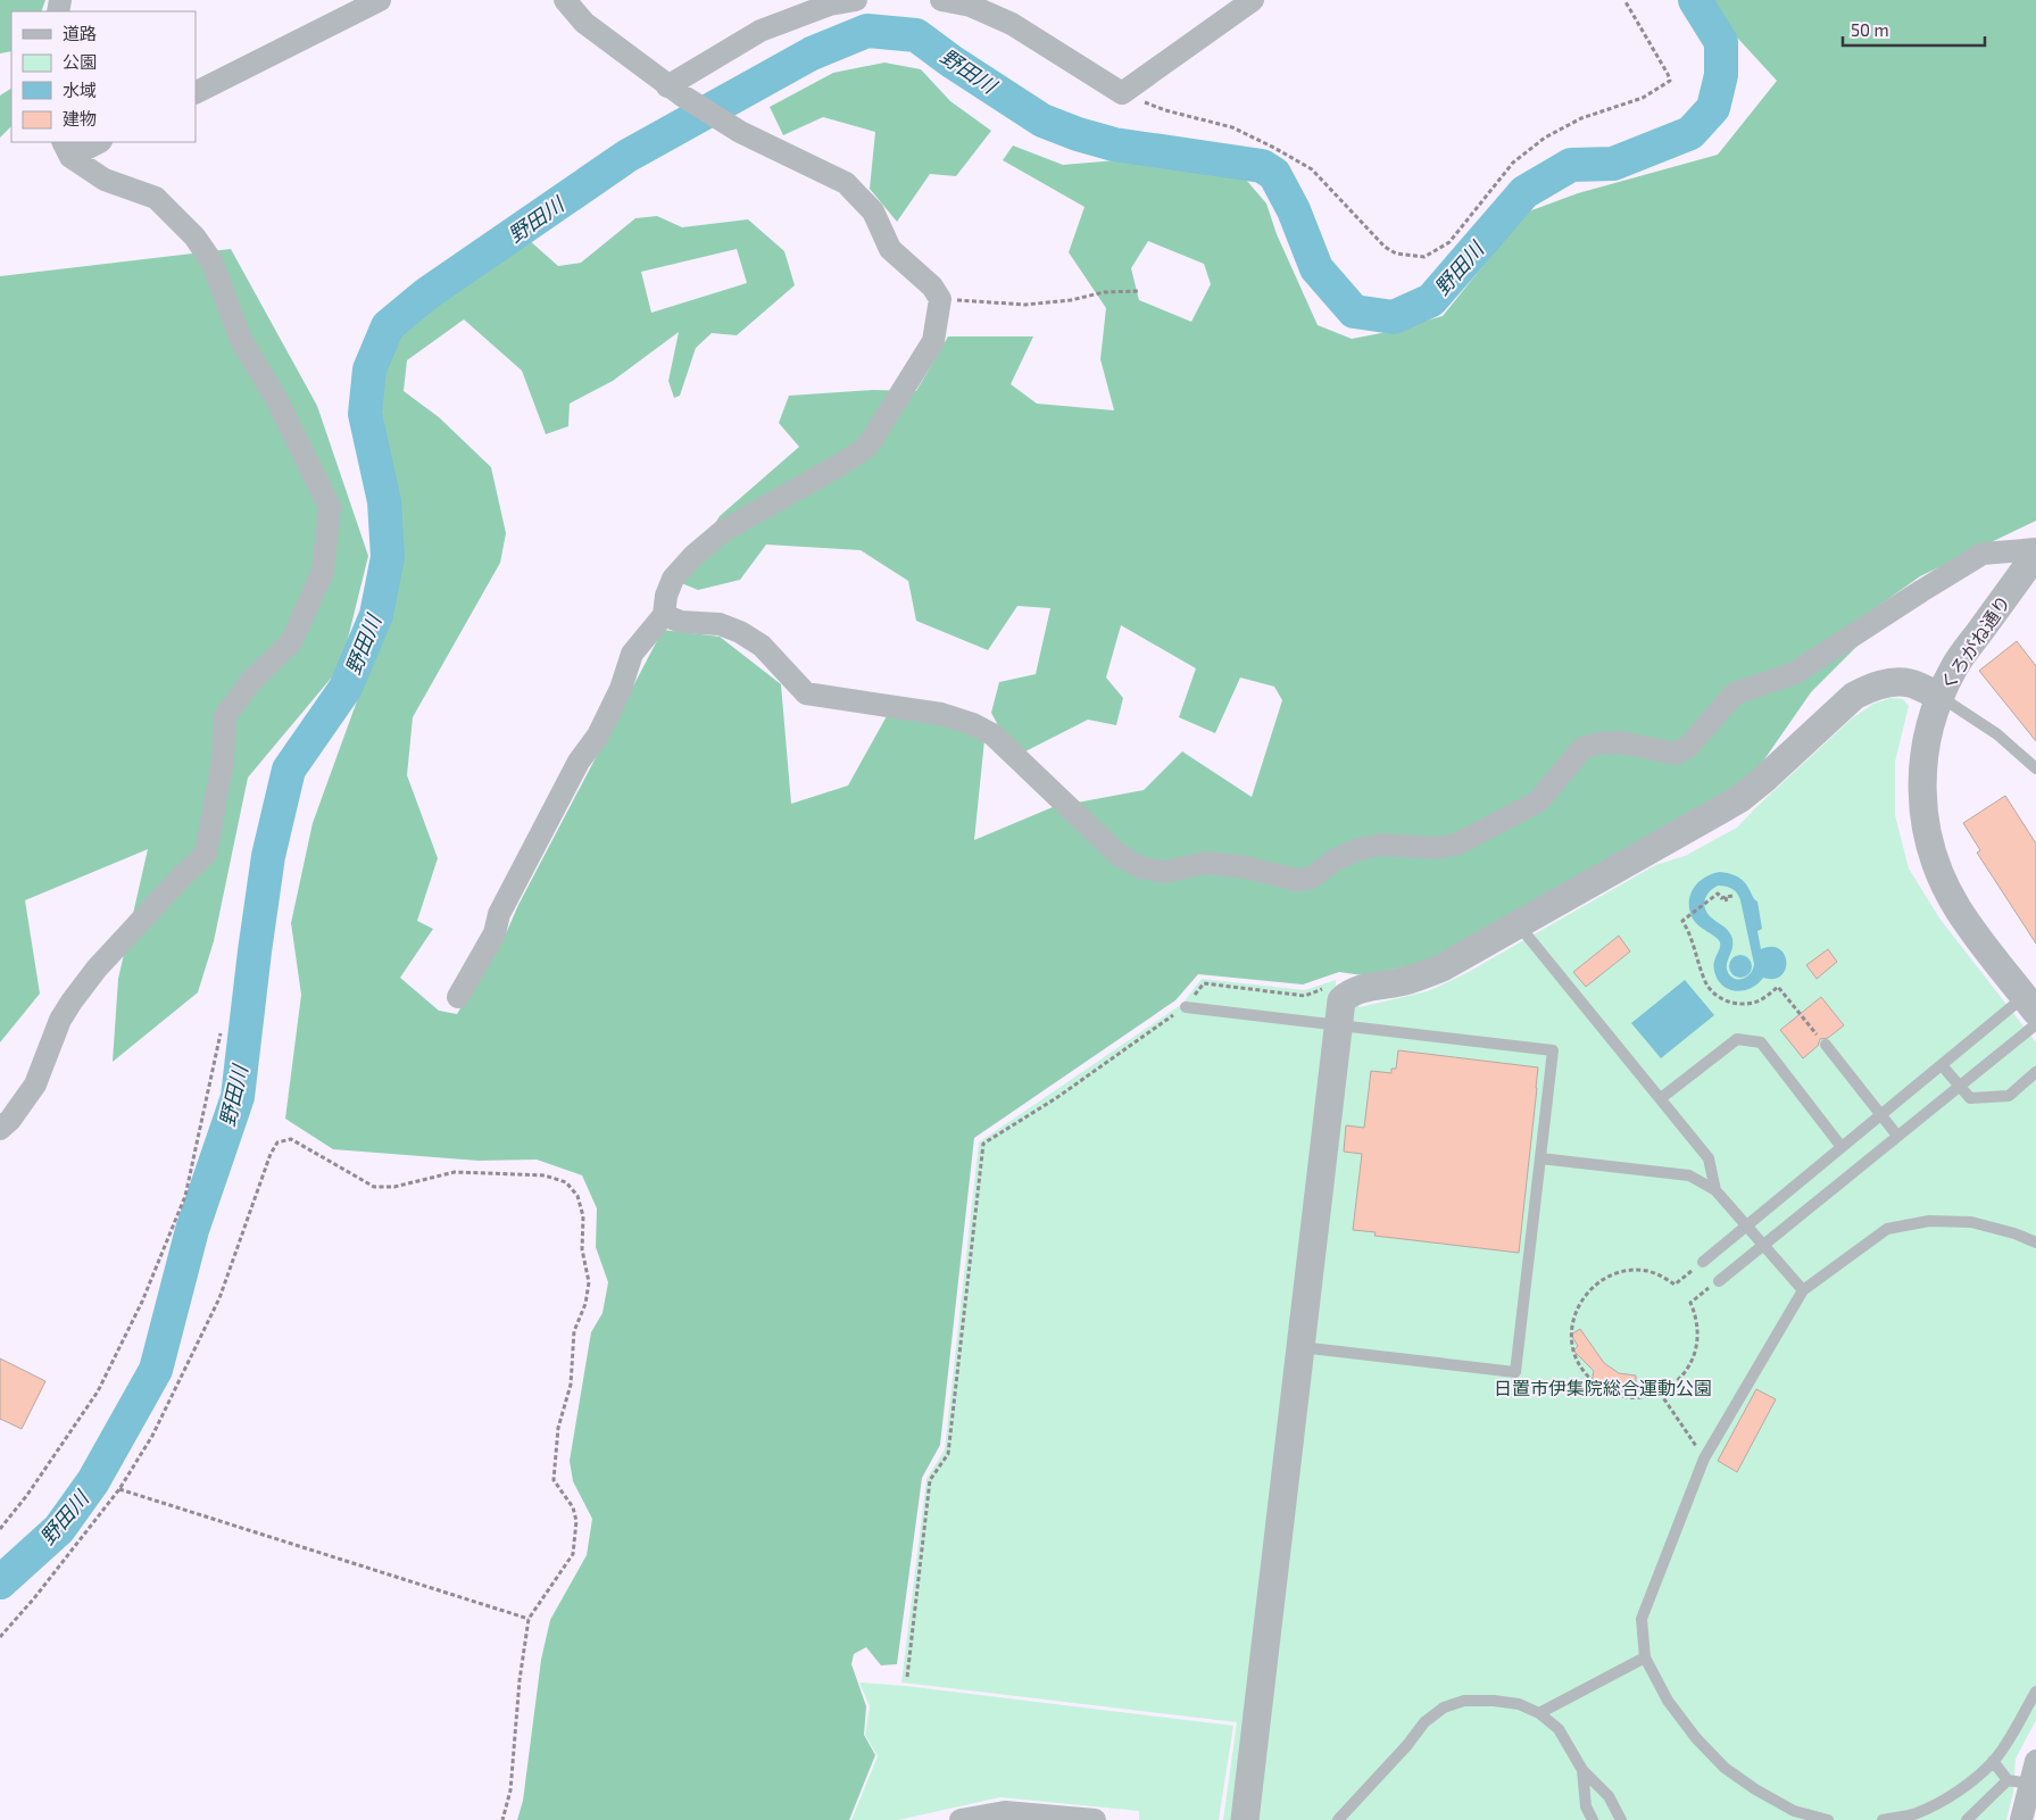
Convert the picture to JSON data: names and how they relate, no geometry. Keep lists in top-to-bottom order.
{
  "streets": {
    "street": ["くろがね通り"]
  },
  "water": ["野田川"],
  "parks": ["日置市伊集院総合運動公園"],
  "legend": [
    "道路",
    "公園",
    "水域",
    "建物"
  ],
  "scale_bar": "50 m"
}
